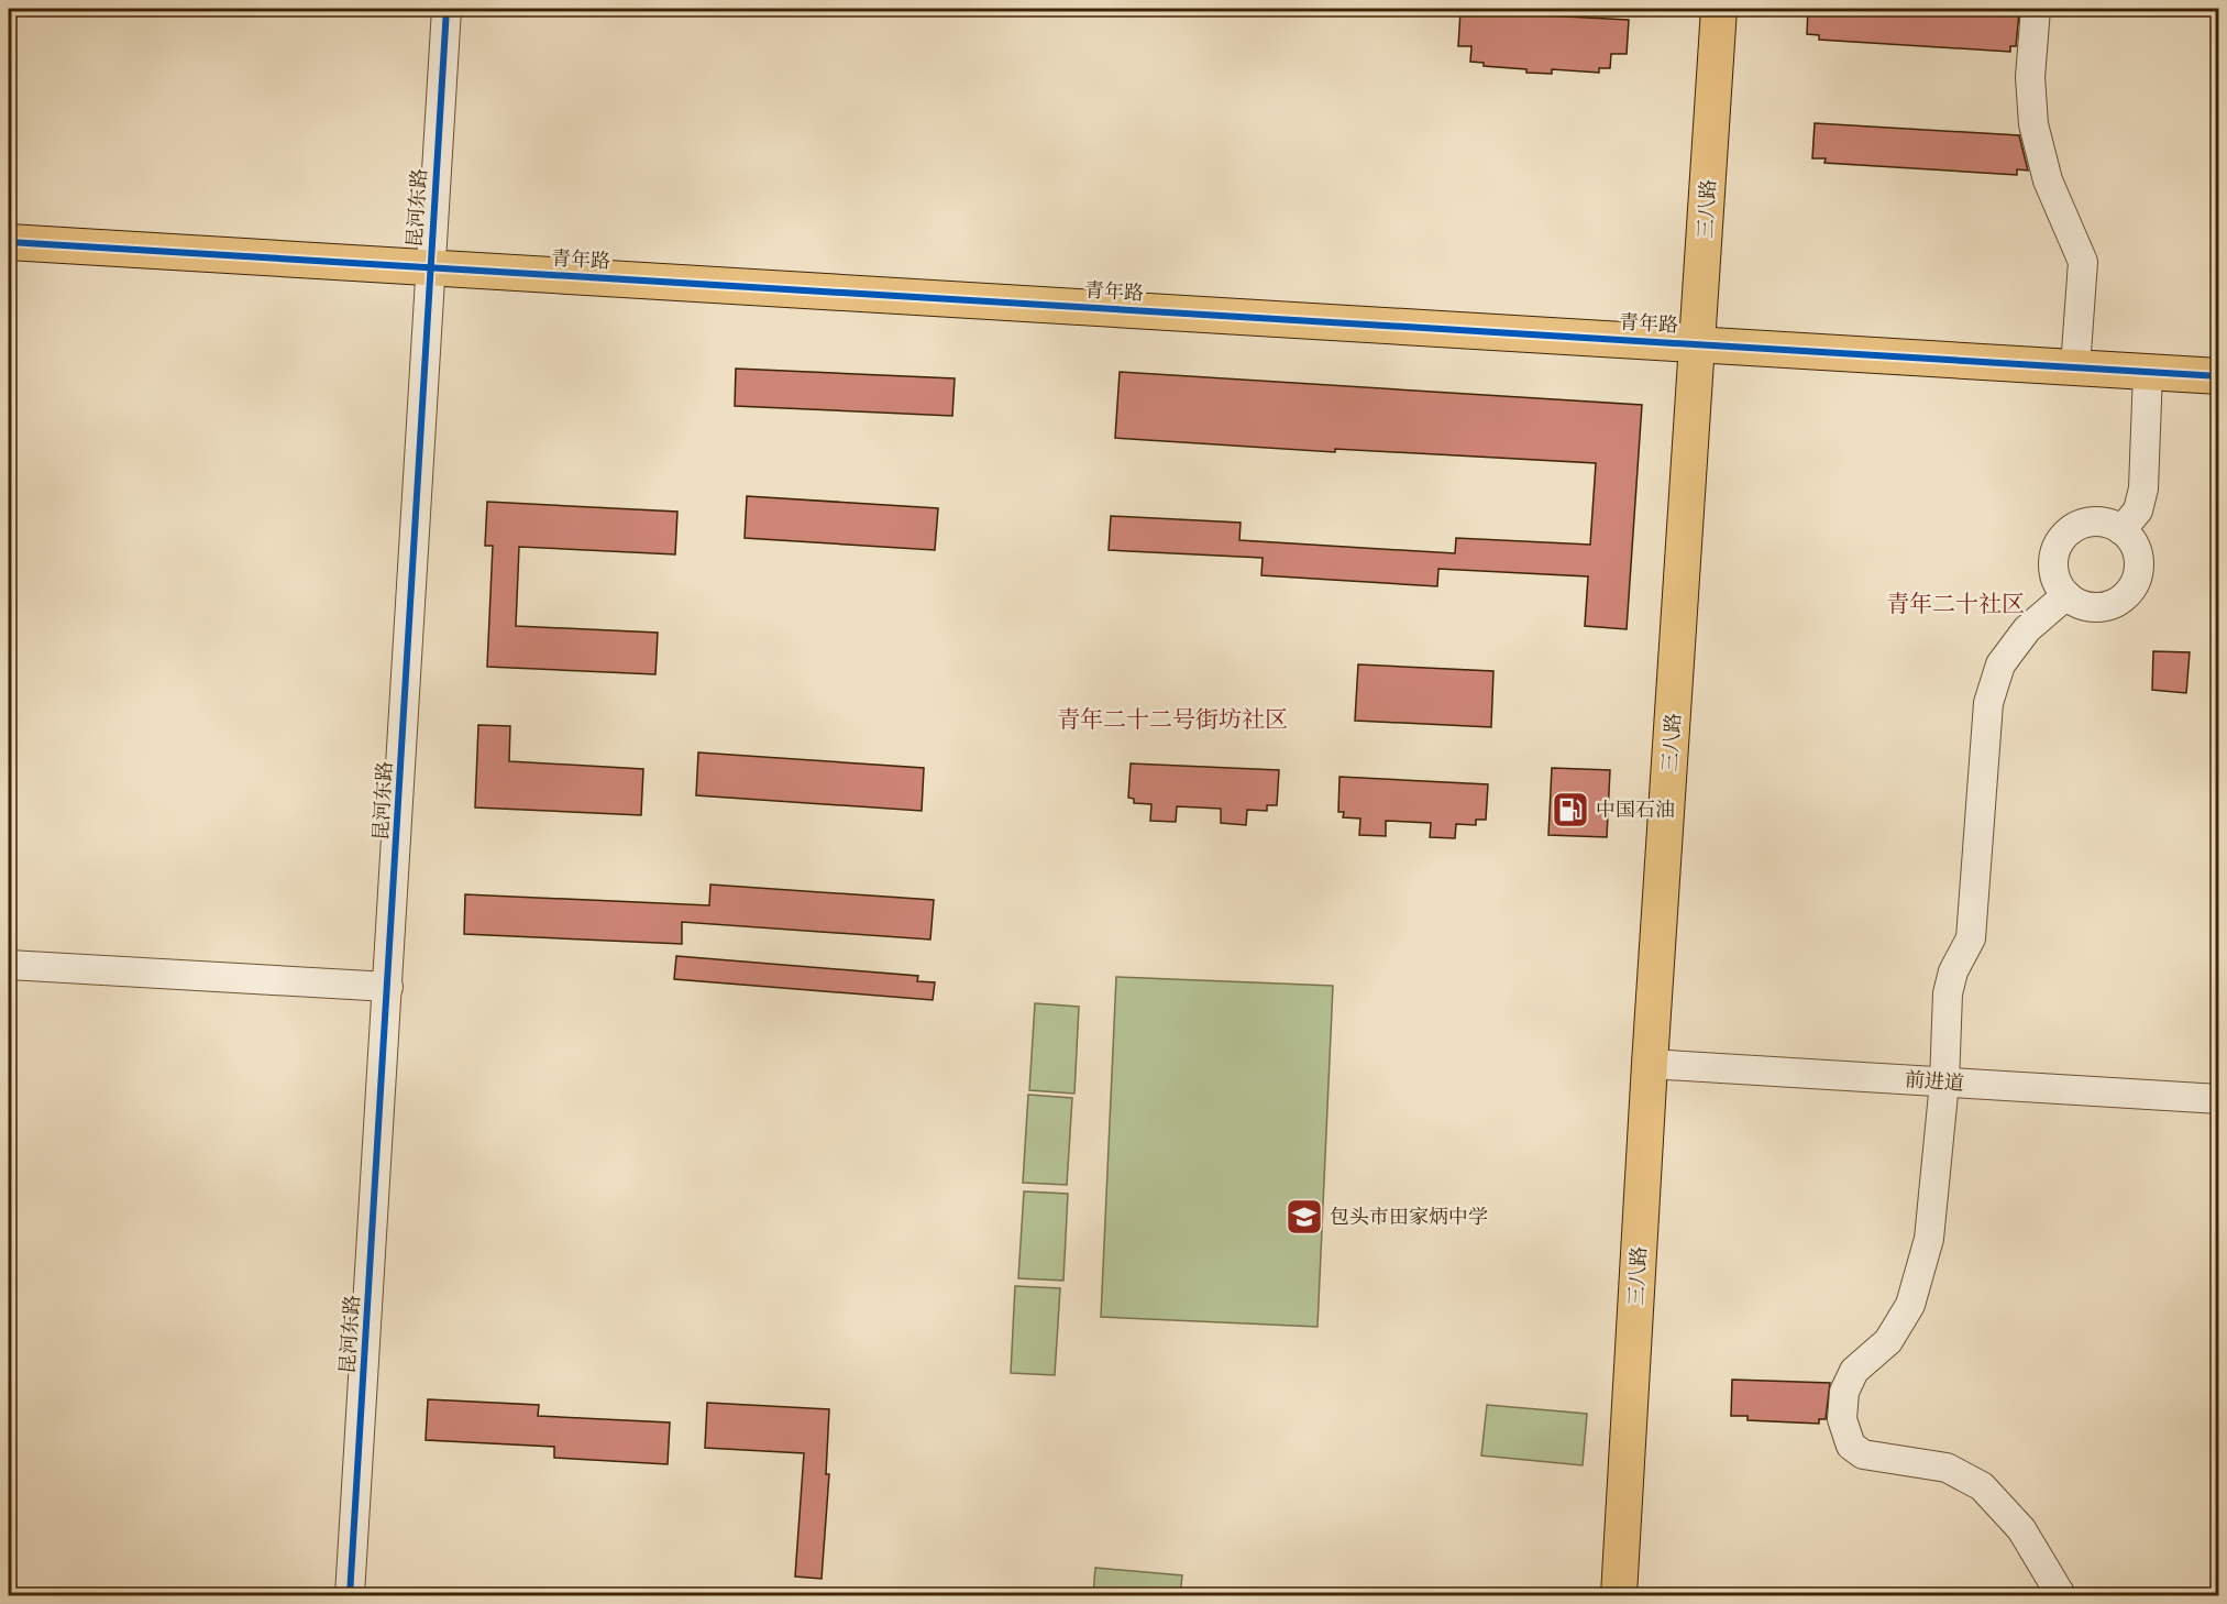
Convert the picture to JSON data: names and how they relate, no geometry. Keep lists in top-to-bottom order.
{
  "streets": {
    "main road": ["三八路", "青年路"],
    "street": ["昆河东路", "前进道"]
  },
  "crossings": [
    ["昆河东路", "青年路"],
    ["三八路", "青年路"],
    ["三八路", "前进道"]
  ],
  "districts": ["青年二十社区", "青年二十二号街坊社区"],
  "places": {
    "fuel station": ["中国石油"],
    "school or university": ["包头市田家炳中学"]
  }
}
